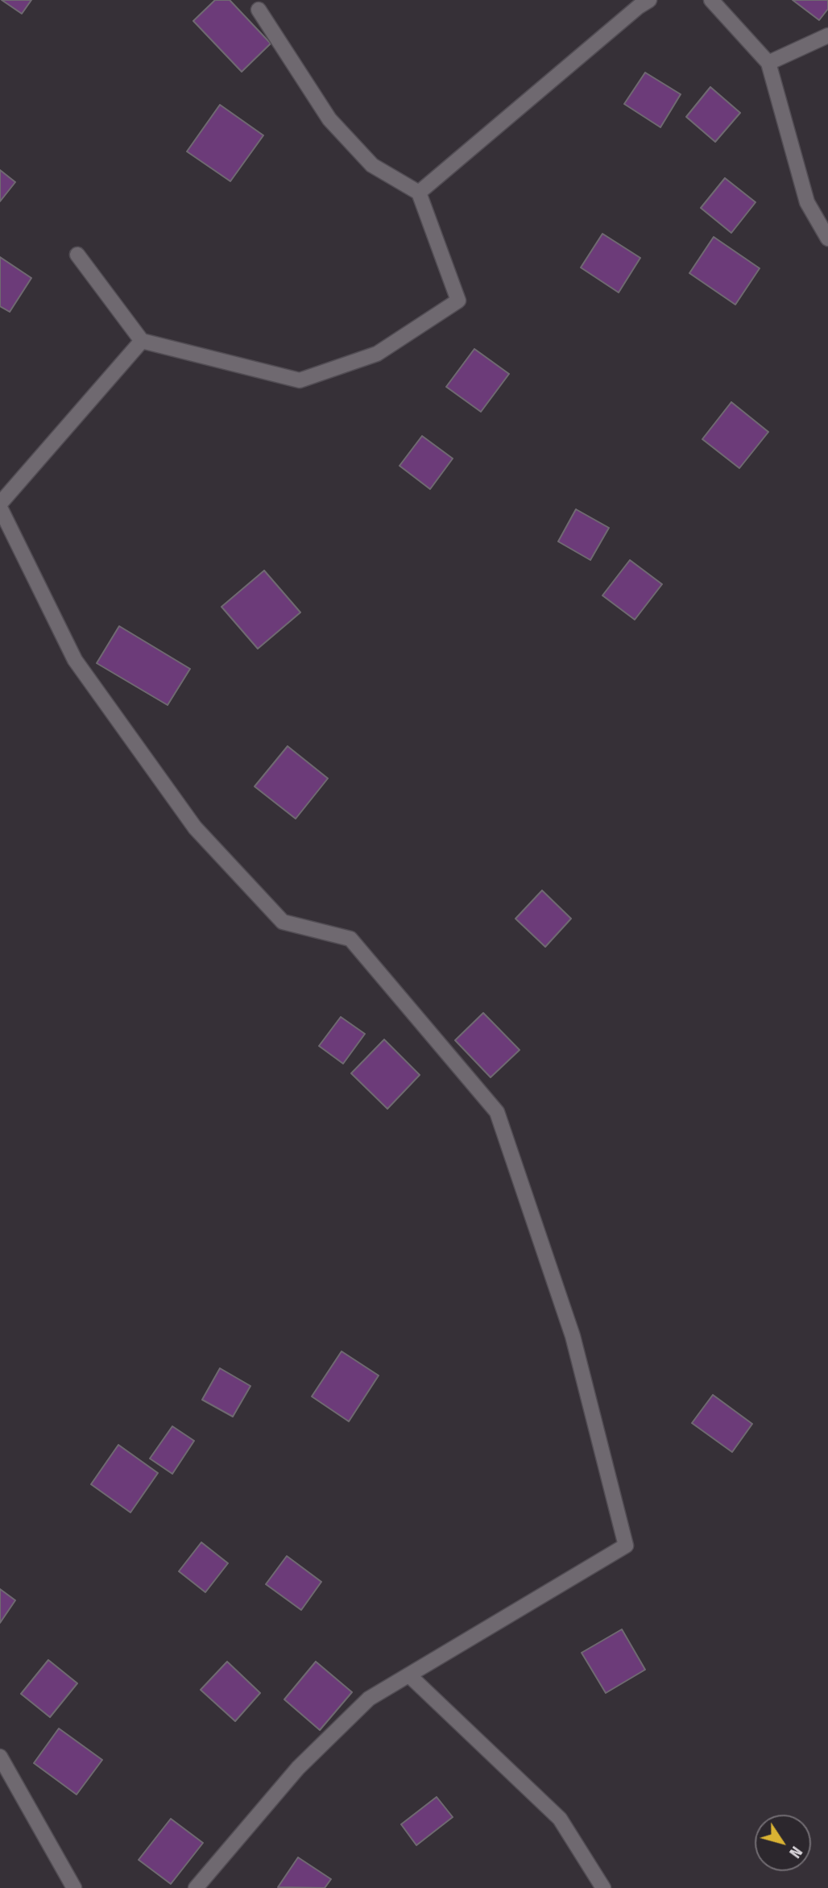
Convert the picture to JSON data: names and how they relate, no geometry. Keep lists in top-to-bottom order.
{
  "north": "bottom right"
}
